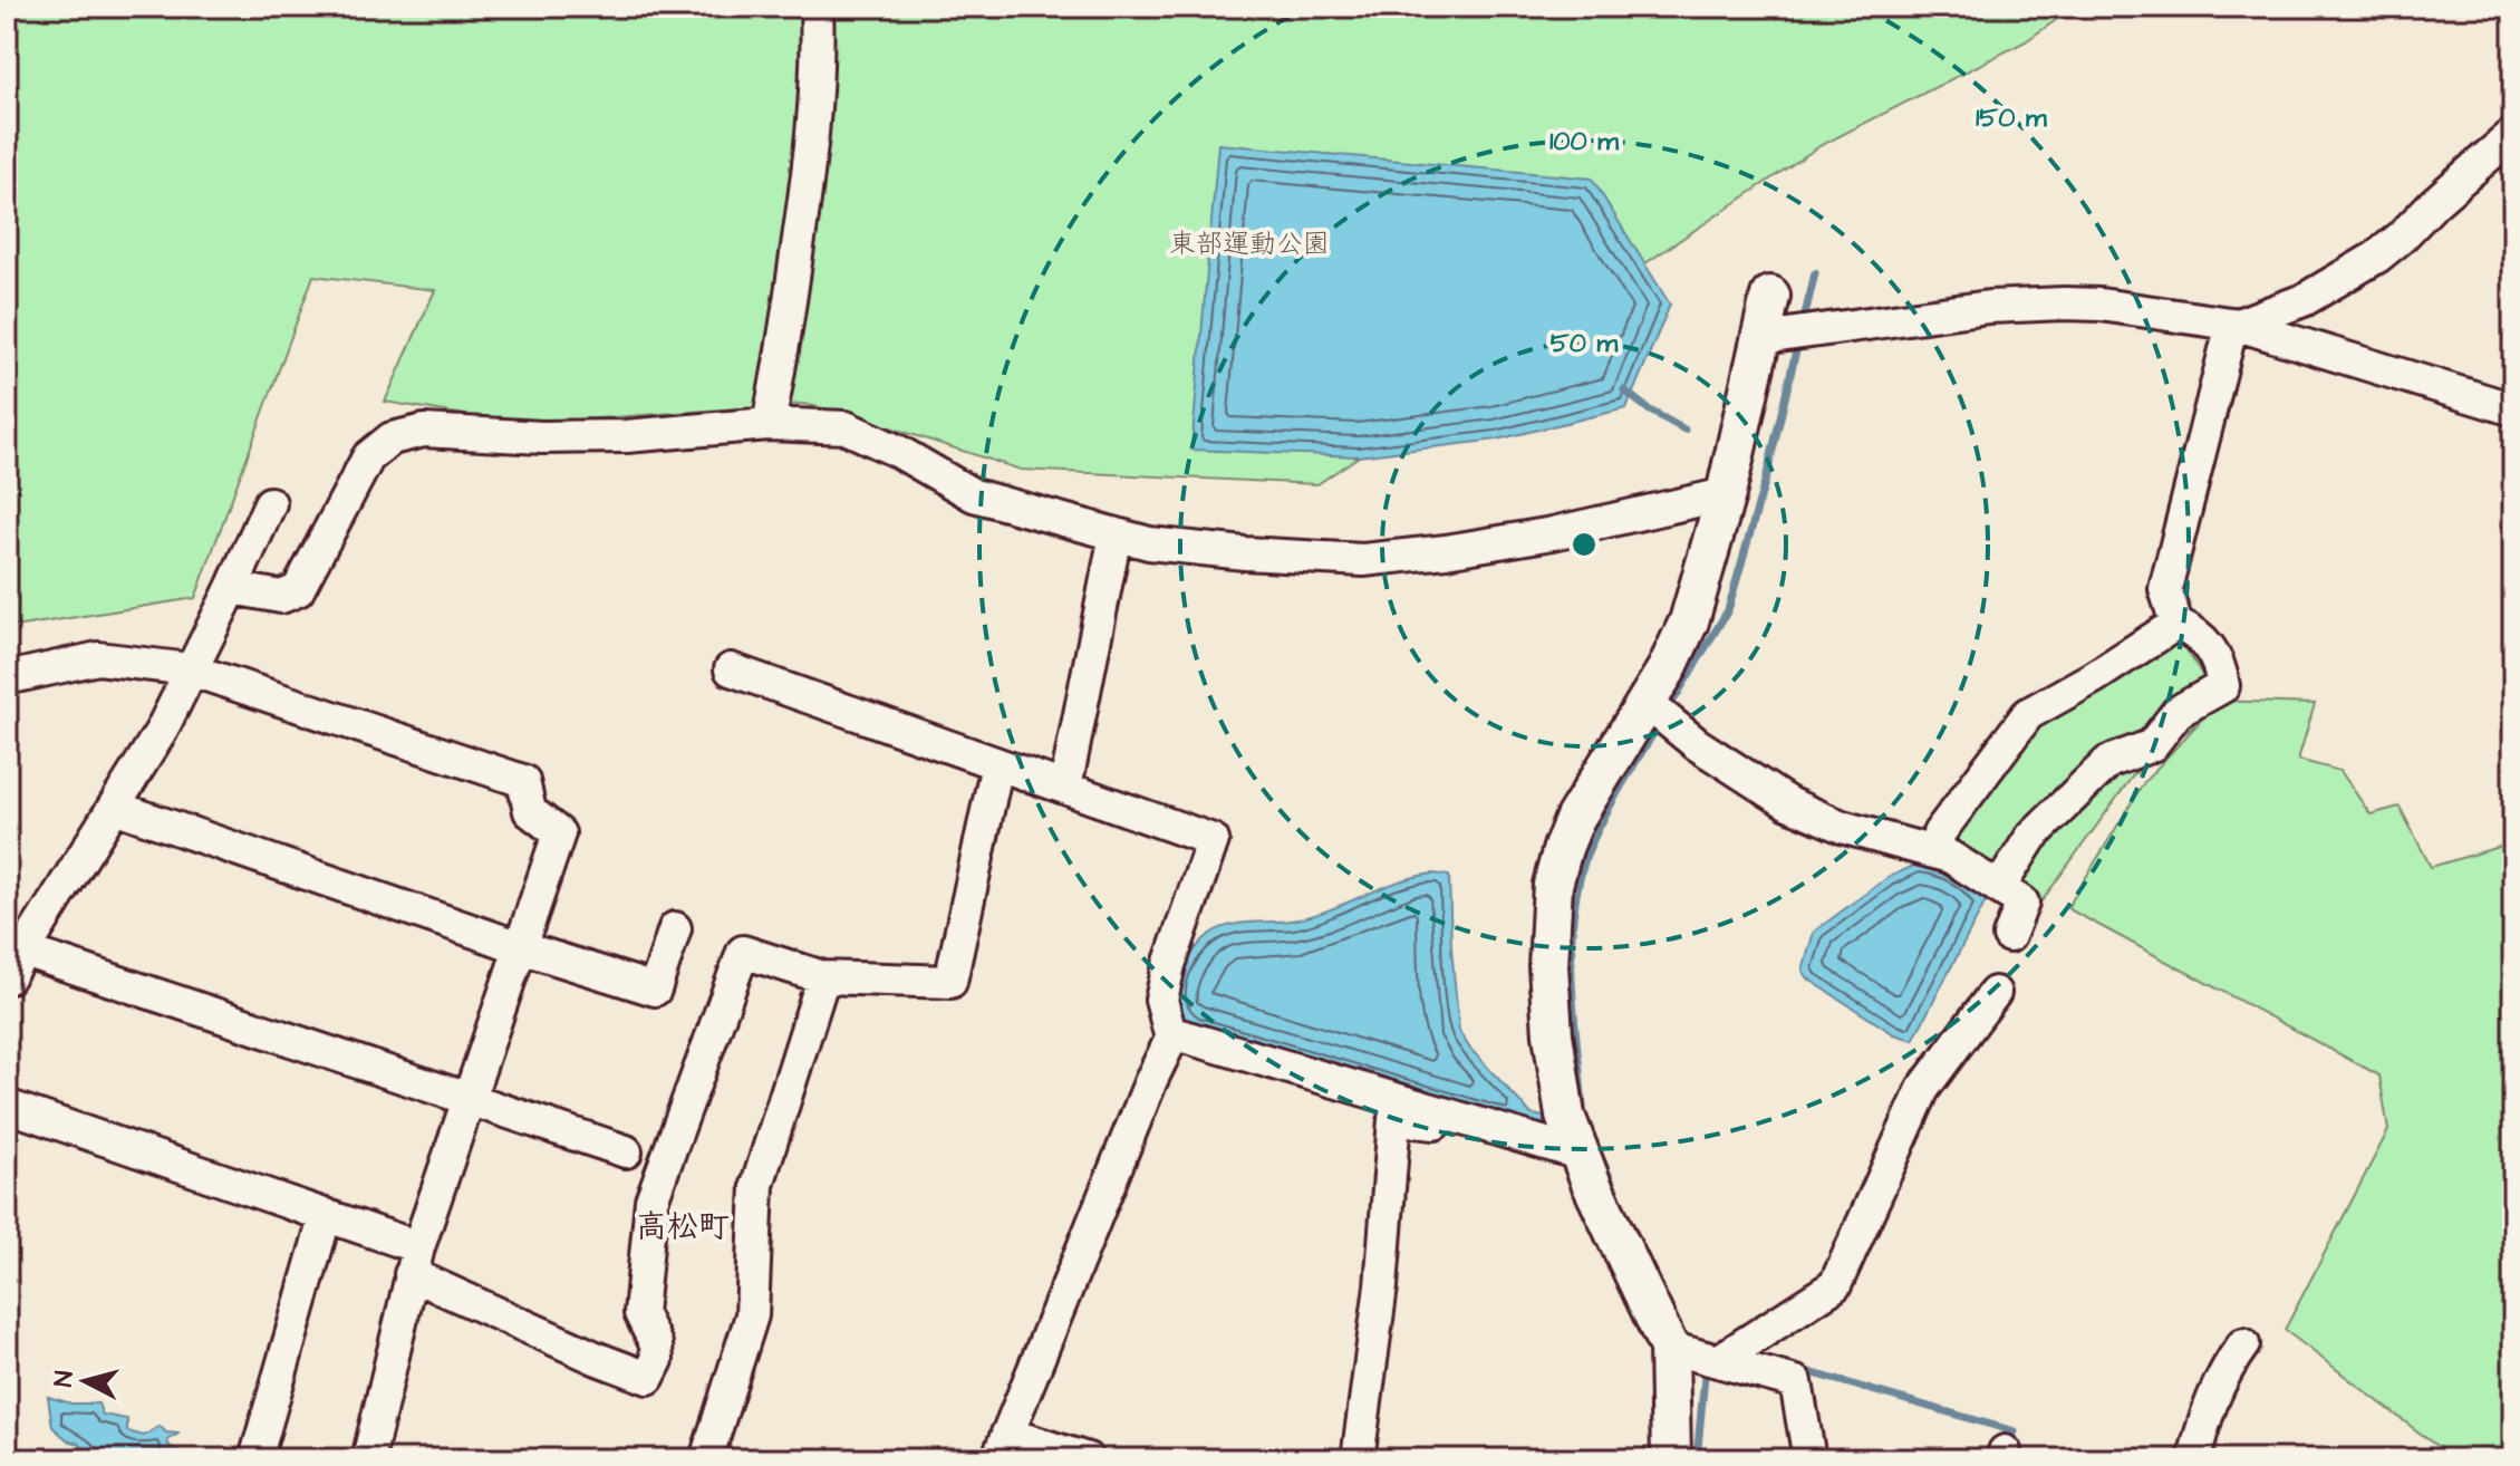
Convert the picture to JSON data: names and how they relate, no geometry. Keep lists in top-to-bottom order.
{
  "districts": ["高松町"],
  "parks": ["東部運動公園"],
  "north": "left",
  "rings": ["150 m", "100 m", "50 m"]
}
